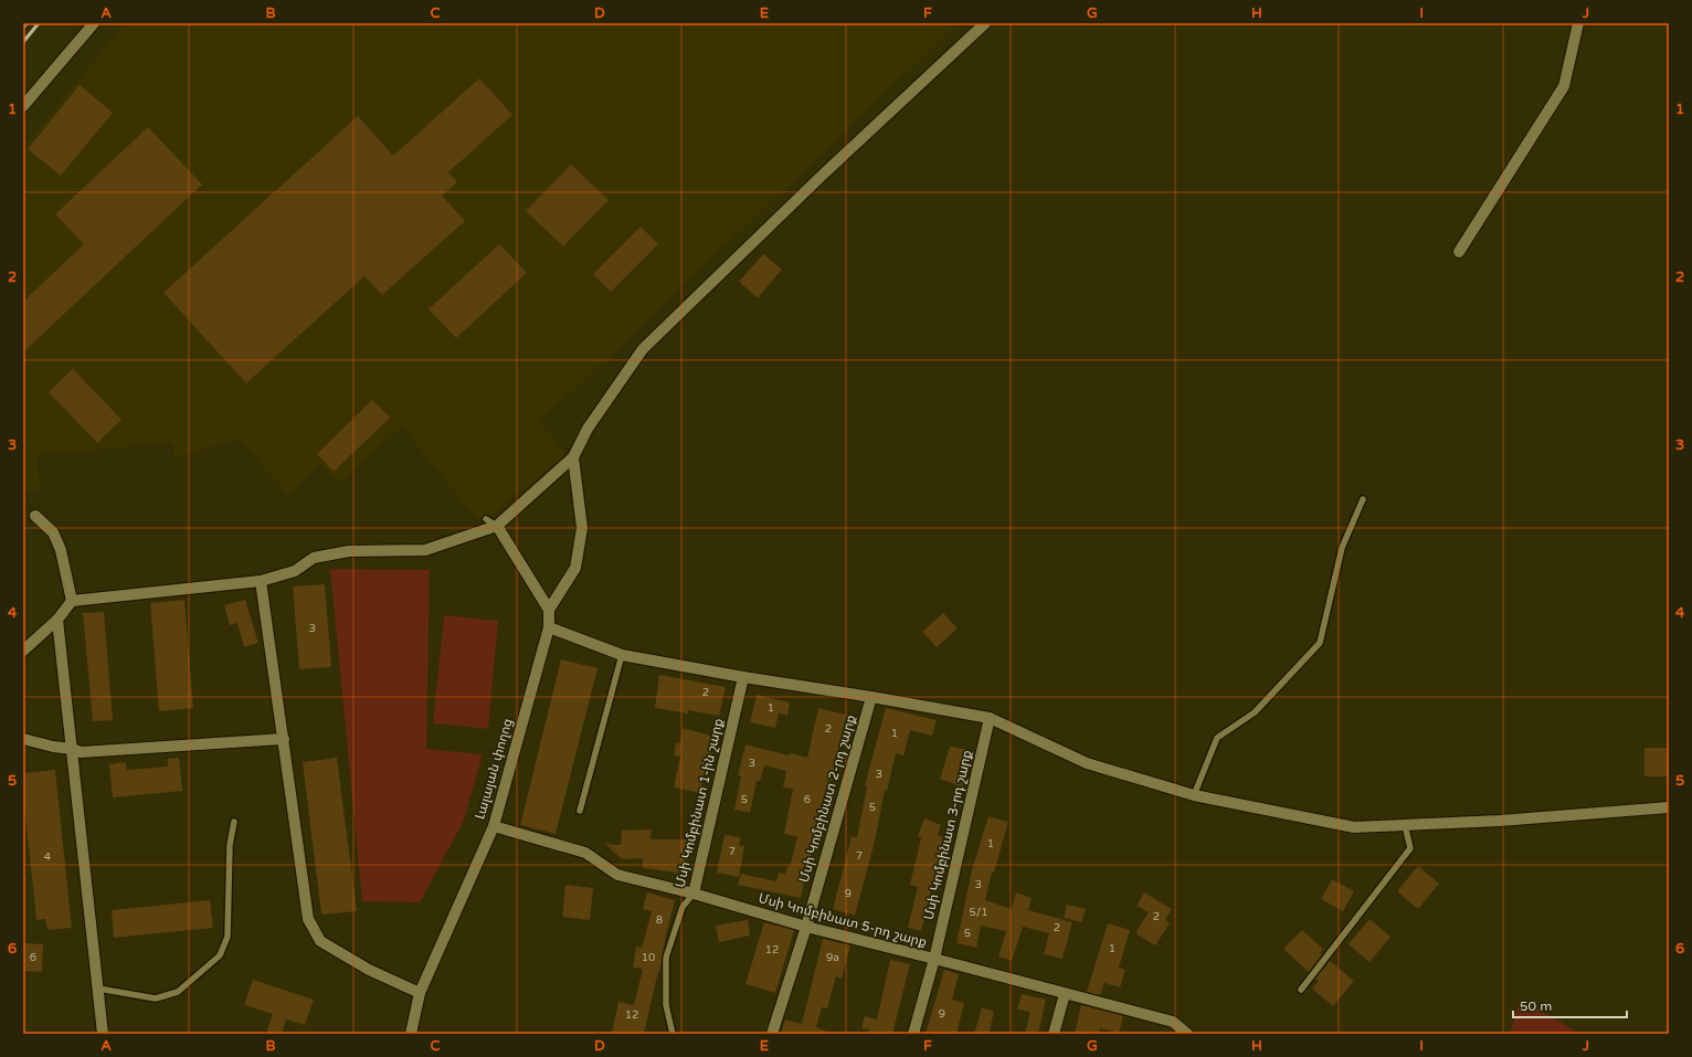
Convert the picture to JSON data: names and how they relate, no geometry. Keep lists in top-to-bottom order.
{
  "streets": {
    "street": [
      "Լալայան փողոց",
      "Մսի Կոմբինատ 2-րդ շարք",
      "Մսի Կոմբինատ 1-ին շարք",
      "Մսի Կոմբինատ 3-րդ շարք",
      "Մսի Կոմբինատ 5-րդ շարք"
    ]
  },
  "crossings": [
    ["Լալայան փողոց", "Մսի Կոմբինատ 5-րդ շարք"],
    ["Մսի Կոմբինատ 2-րդ շարք", "Մսի Կոմբինատ 5-րդ շարք"],
    ["Մսի Կոմբինատ 1-ին շարք", "Մսի Կոմբինատ 5-րդ շարք"],
    ["Մսի Կոմբինատ 3-րդ շարք", "Մսի Կոմբինատ 5-րդ շարք"]
  ],
  "house_numbers": [
    "3",
    "2",
    "1",
    "2",
    "1",
    "3",
    "3",
    "5",
    "6",
    "5",
    "1",
    "7",
    "7",
    "4",
    "3",
    "9",
    "5/1",
    "2",
    "8",
    "2",
    "5",
    "1",
    "12",
    "6",
    "10",
    "9a",
    "9",
    "12"
  ],
  "scale_bar": "50 m",
  "grid": {
    "columns": [
      "A",
      "B",
      "C",
      "D",
      "E",
      "F",
      "G",
      "H",
      "I",
      "J"
    ],
    "rows": [
      "1",
      "2",
      "3",
      "4",
      "5",
      "6"
    ]
  }
}
